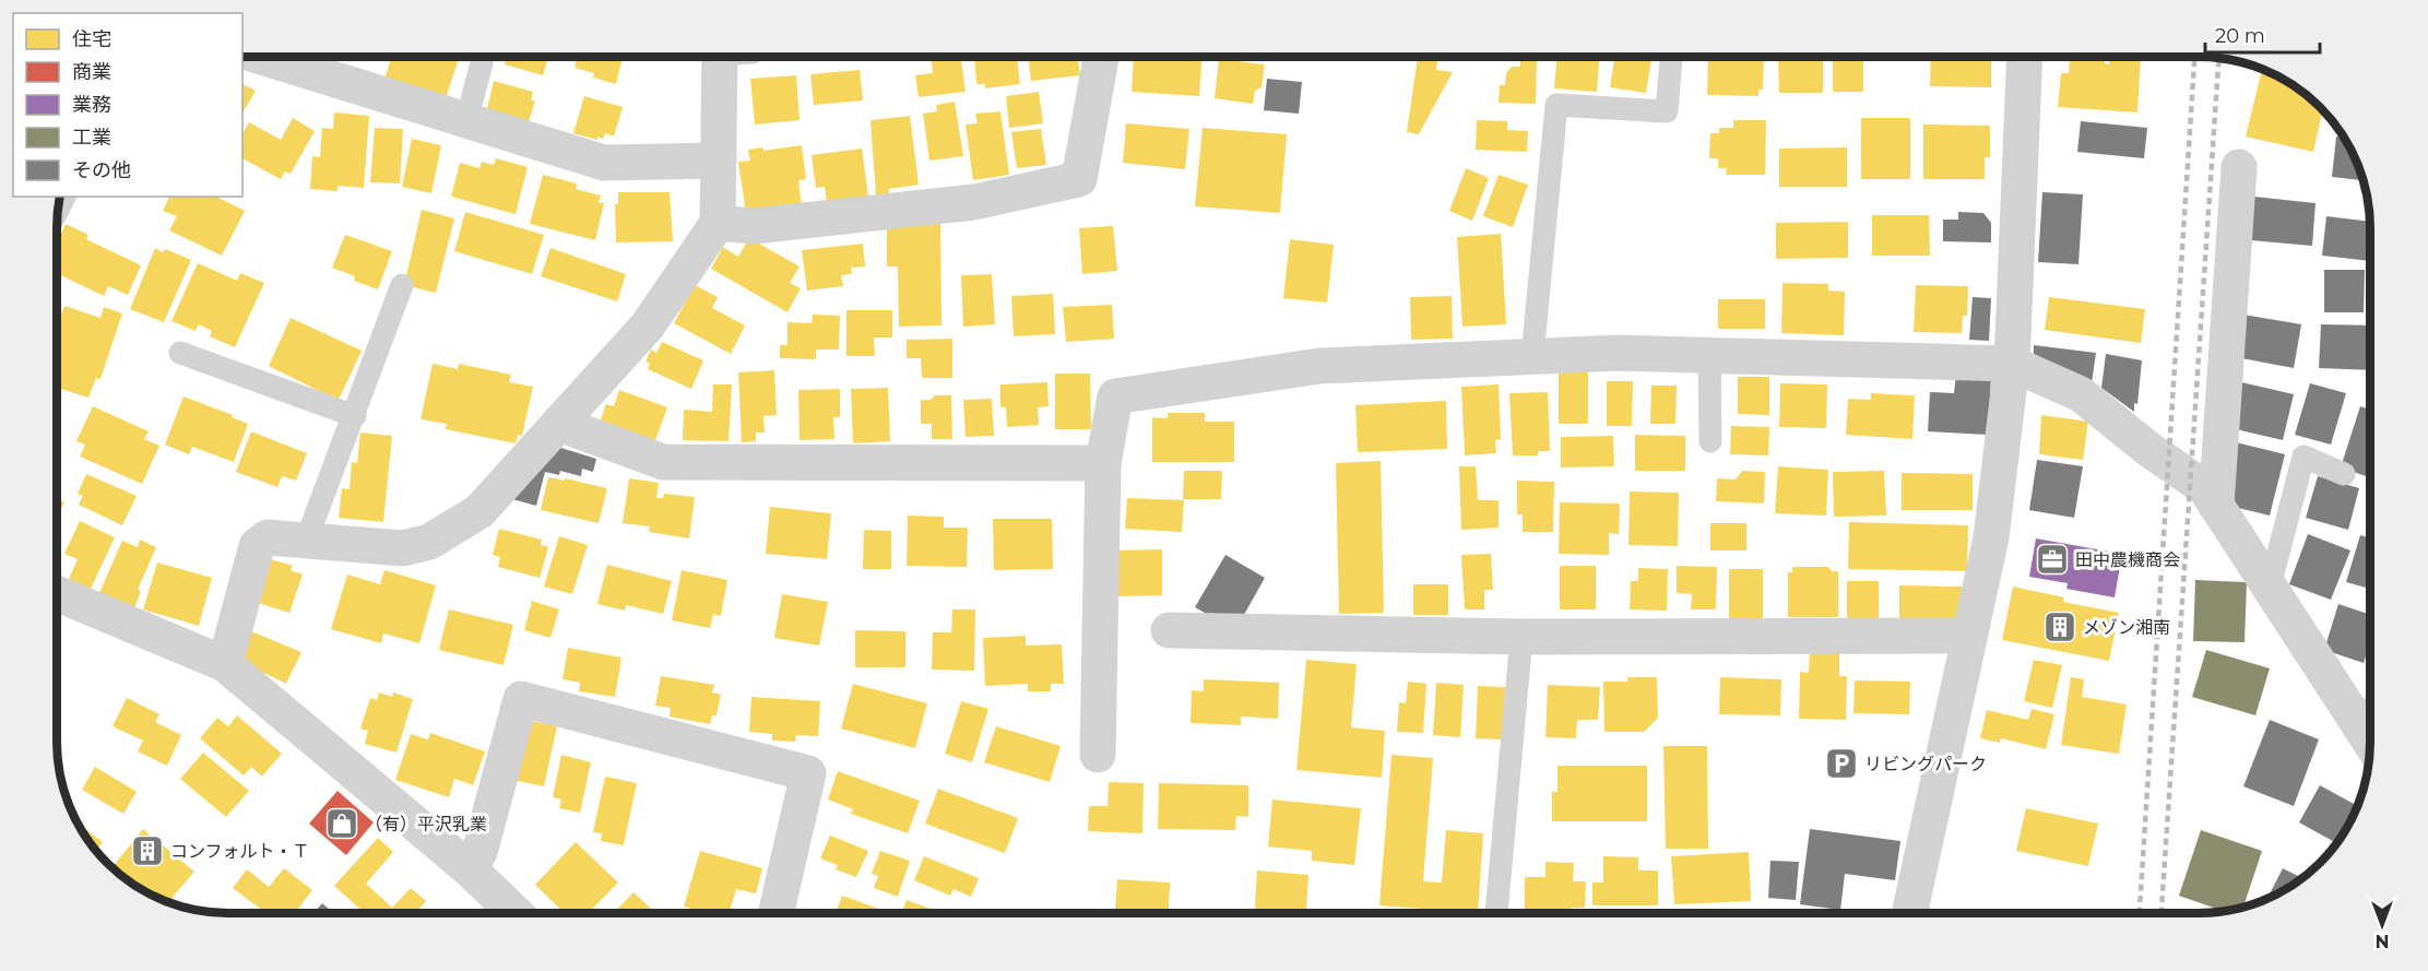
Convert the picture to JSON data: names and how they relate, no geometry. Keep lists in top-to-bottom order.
{
  "places": {
    "office": ["田中農機商会"],
    "building": ["メゾン湘南", "コンフォルト・Ｔ"],
    "parking": ["リビングパーク"],
    "shop": ["（有）平沢乳業"]
  },
  "legend": [
    "住宅",
    "商業",
    "業務",
    "工業",
    "その他"
  ],
  "scale_bar": "20 m",
  "north": "bottom"
}
